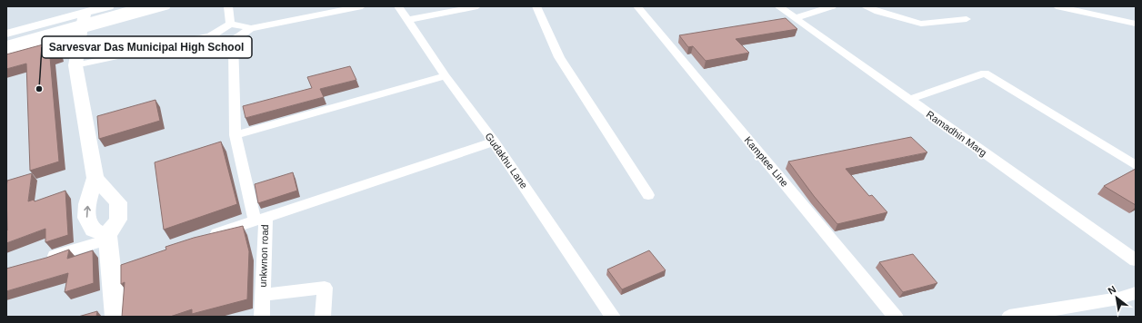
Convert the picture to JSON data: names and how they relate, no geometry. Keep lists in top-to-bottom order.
{
  "streets": {
    "street": [
      "Ramadhin Marg",
      "Gudakhu Lane",
      "Kamptee Line",
      "unkwnon road"
    ]
  },
  "places": ["Sarvesvar Das Municipal High School"],
  "north": "top left"
}
